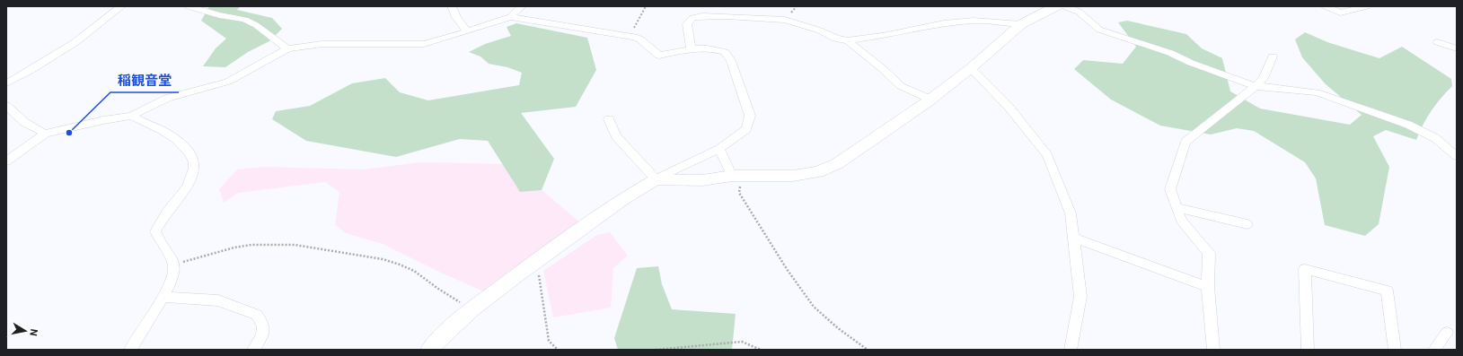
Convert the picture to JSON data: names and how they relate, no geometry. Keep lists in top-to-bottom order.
{
  "places": ["稲観音堂"],
  "north": "right"
}
